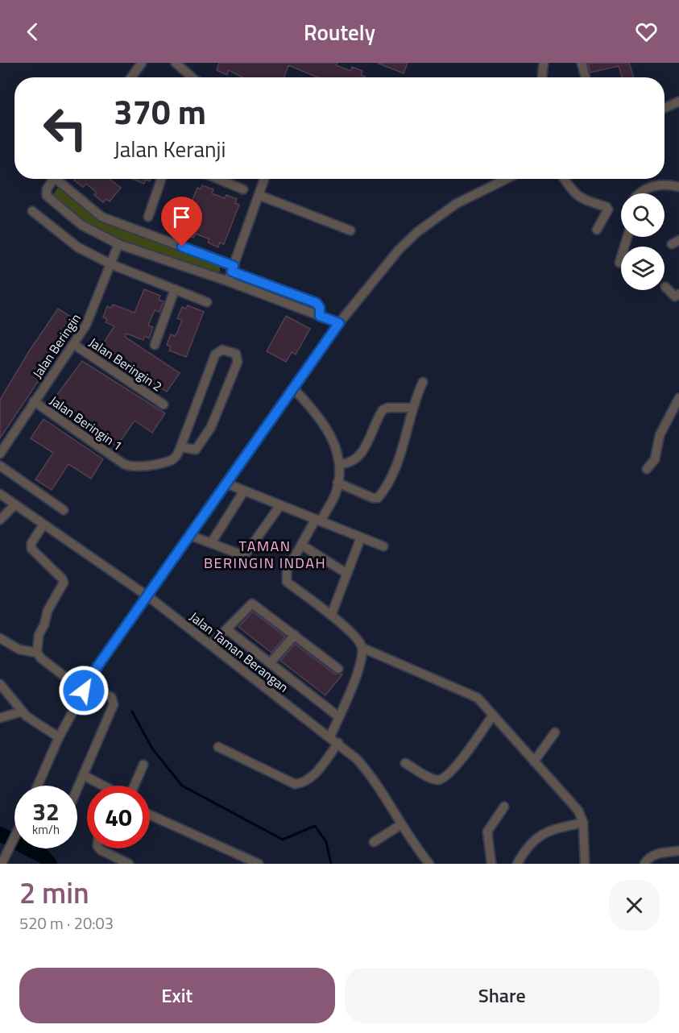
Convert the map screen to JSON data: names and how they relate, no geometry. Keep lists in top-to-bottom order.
{
  "streets": {
    "street": [
      "Jalan Beringin",
      "Jalan Beringin 2",
      "Jalan Beringin 1",
      "Jalan Taman Berangan"
    ]
  },
  "crossings": [
    ["Jalan Beringin", "Jalan Beringin 2"],
    ["Jalan Beringin", "Jalan Beringin 1"]
  ],
  "districts": ["TAMAN BERINGIN INDAH"],
  "page": {
    "header": "Routely",
    "turn": ["370 m", "Jalan Keranji"],
    "speed": "32 km/h",
    "limit": "40",
    "heading": ["2 min", "520 m · 20:03"],
    "buttons": ["Exit", "Share"]
  }
}
